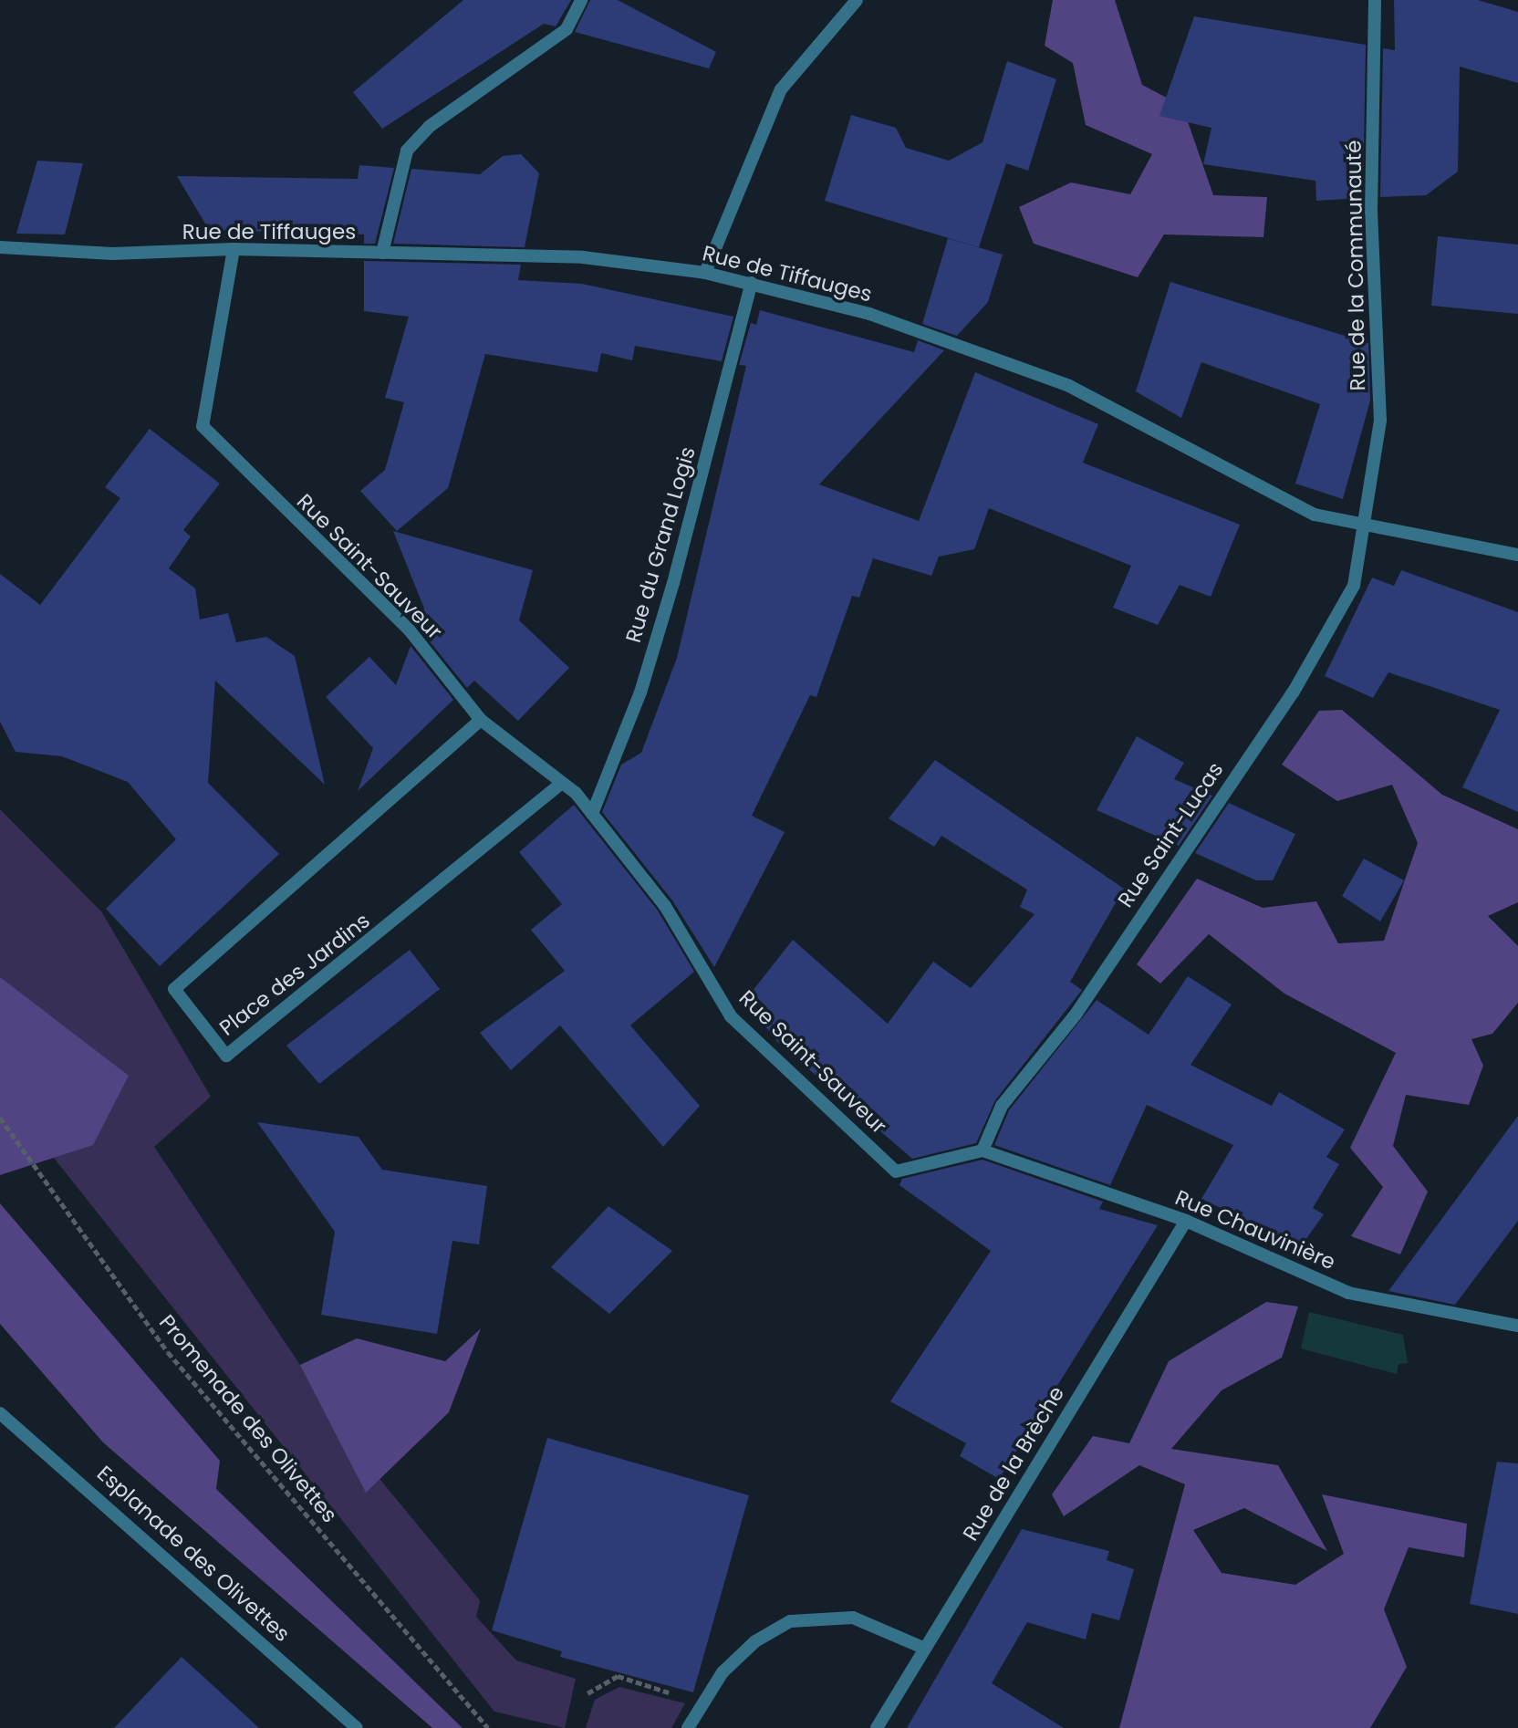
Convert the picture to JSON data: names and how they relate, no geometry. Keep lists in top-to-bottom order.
{
  "streets": {
    "street": [
      "Rue de Tiffauges",
      "Rue de la Communauté",
      "Rue du Grand Logis",
      "Rue Saint-Sauveur",
      "Rue Saint-Lucas",
      "Place des Jardins",
      "Rue Chauvinière",
      "Rue de la Brèche",
      "Esplanade des Olivettes"
    ],
    "path": ["Promenade des Olivettes"]
  },
  "crossings": [
    ["Rue de Tiffauges", "Rue de la Communauté"],
    ["Rue de Tiffauges", "Rue du Grand Logis"],
    ["Rue de Tiffauges", "Rue Saint-Sauveur"],
    ["Rue de Tiffauges", "Rue Saint-Lucas"],
    ["Rue de la Communauté", "Rue Saint-Lucas"],
    ["Rue du Grand Logis", "Rue Saint-Sauveur"],
    ["Rue Saint-Sauveur", "Rue Saint-Lucas"],
    ["Rue Saint-Sauveur", "Place des Jardins"],
    ["Rue Saint-Sauveur", "Rue Chauvinière"],
    ["Rue Saint-Lucas", "Rue Chauvinière"],
    ["Rue Chauvinière", "Rue de la Brèche"]
  ]
}
